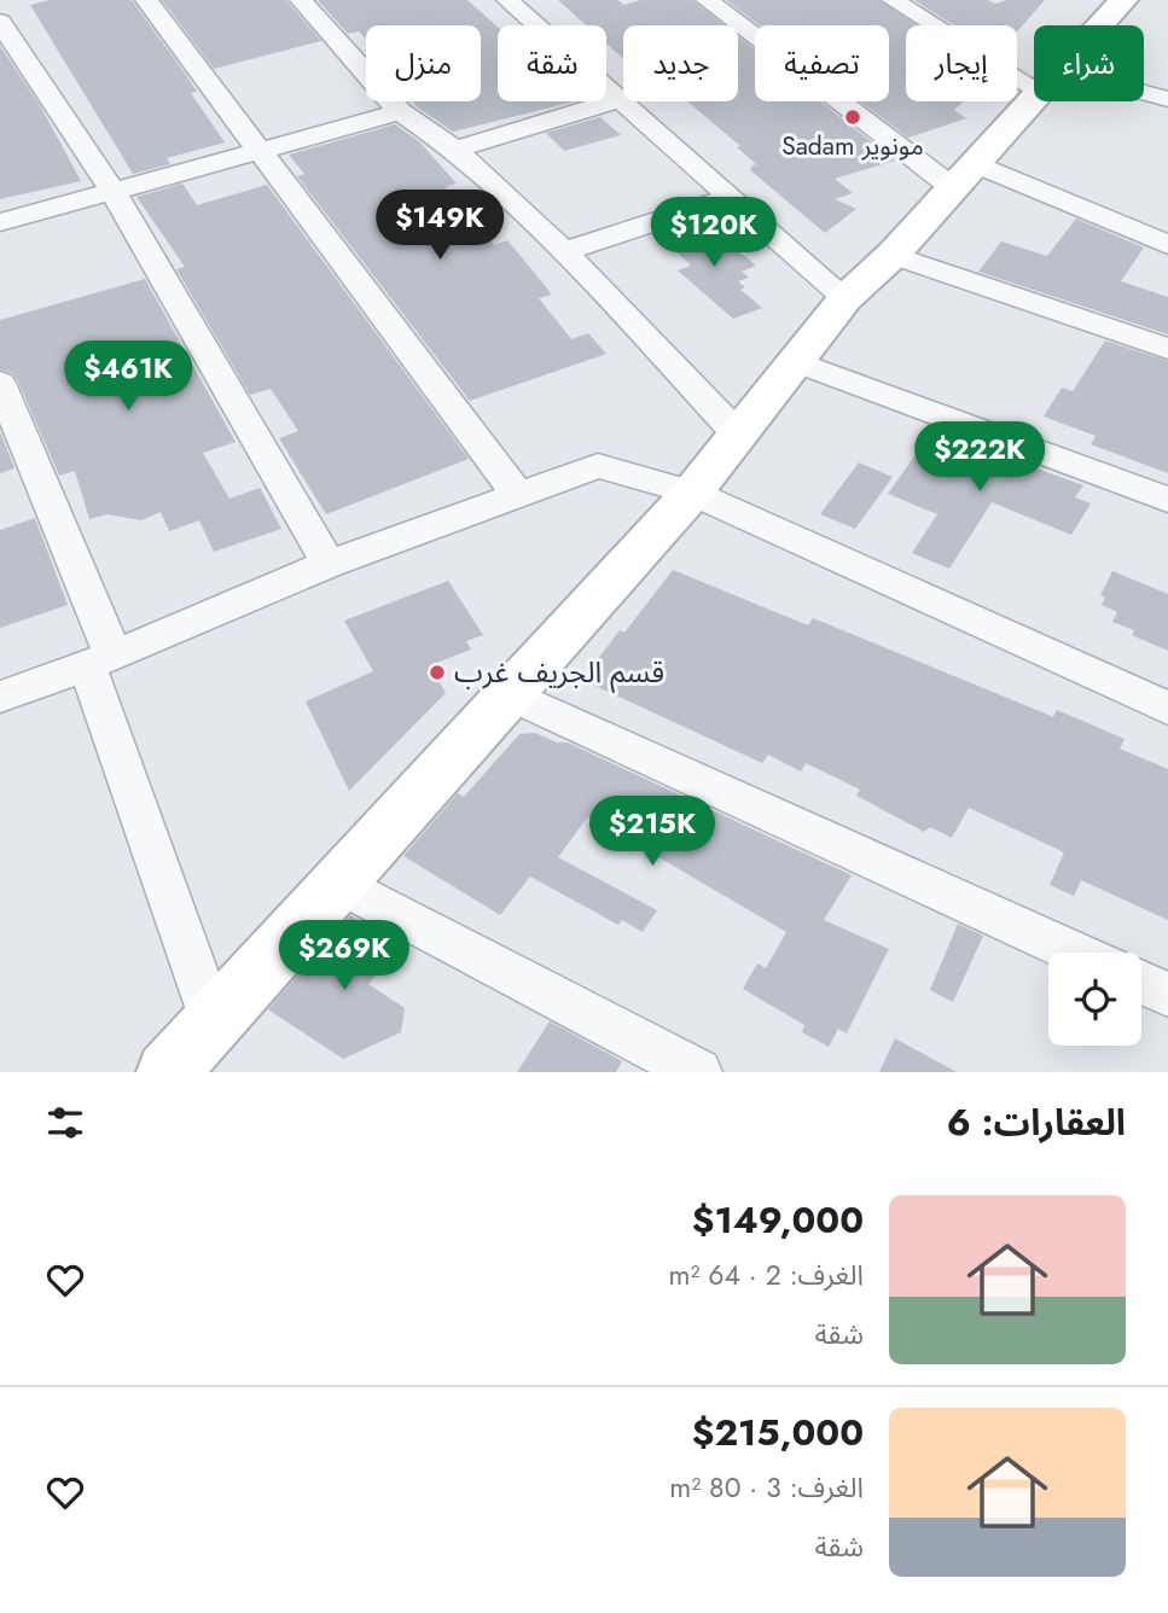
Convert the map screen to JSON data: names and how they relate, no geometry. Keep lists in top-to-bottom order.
{
  "places": ["Sadam مونوير", "قسم الجريف غرب"],
  "page": {
    "chip": [
      "شراء",
      "إيجار",
      "تصفية",
      "جديد",
      "شقة",
      "منزل"
    ],
    "price": [
      "$149K",
      "$120K",
      "$461K",
      "$222K",
      "$215K",
      "$269K"
    ],
    "heading": "العقارات: 6",
    "list": [
      {
        "name": "$149,000",
        "note": "الغرف: 2 · 64 m² · شقة"
      },
      {
        "name": "$215,000",
        "note": "الغرف: 3 · 80 m² · شقة"
      }
    ]
  }
}
